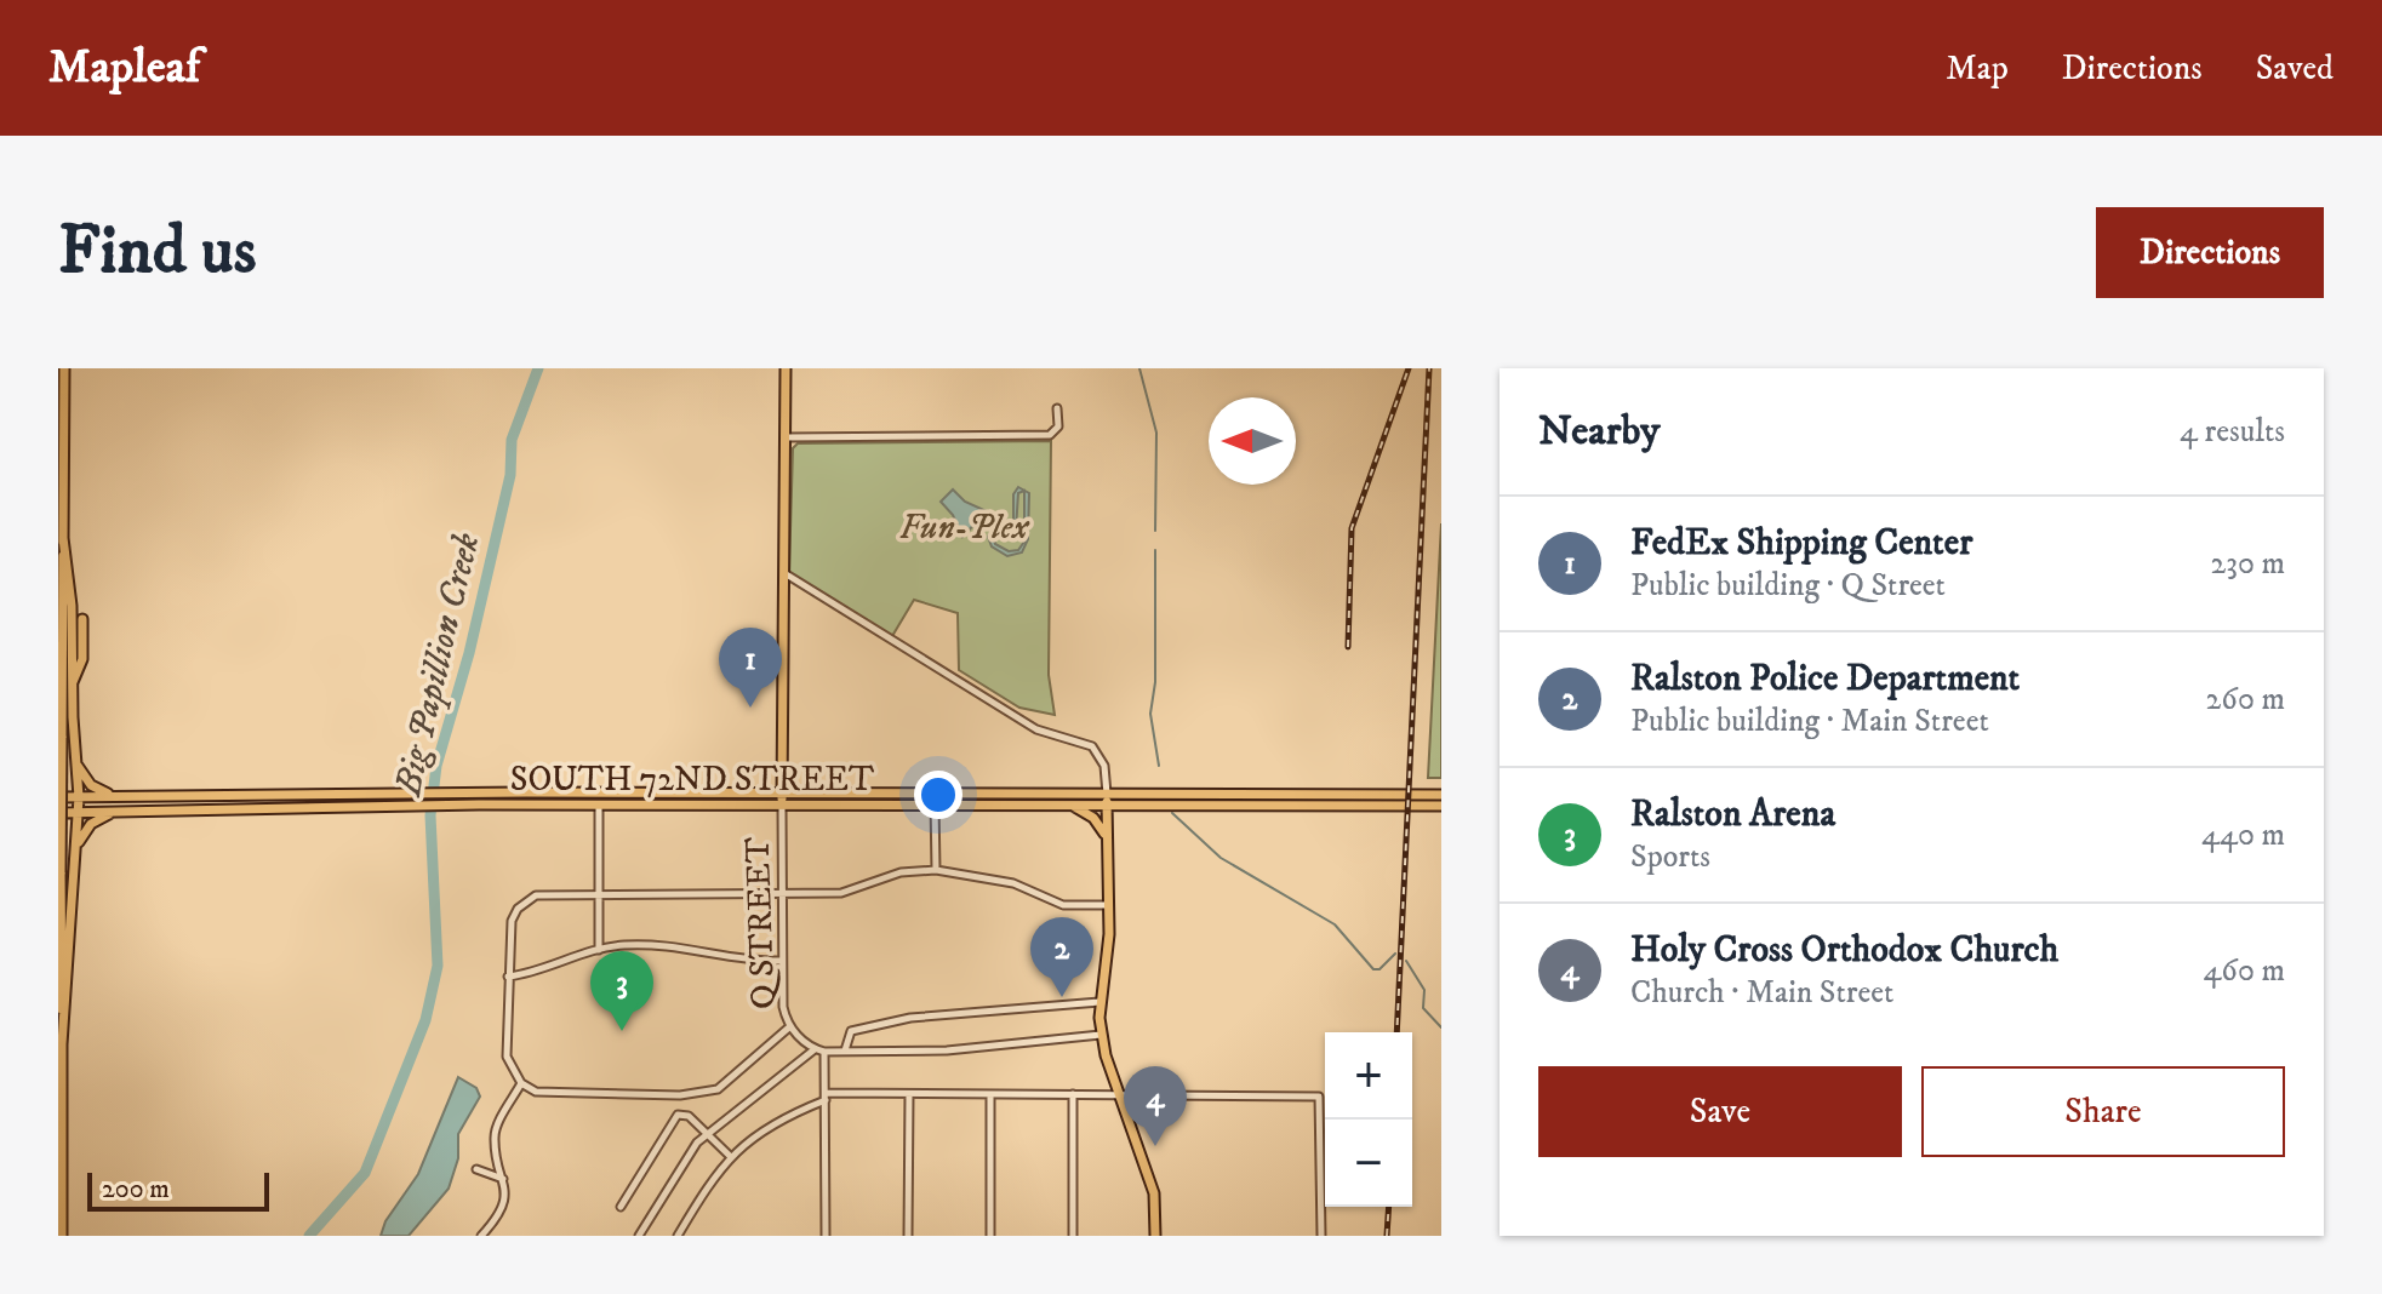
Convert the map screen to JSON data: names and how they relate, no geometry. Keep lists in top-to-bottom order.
{
  "streets": {
    "main road": ["SOUTH 72ND STREET", "Q STREET"]
  },
  "crossings": [
    ["SOUTH 72ND STREET", "Q STREET"]
  ],
  "water": ["Big Papillion Creek"],
  "parks": ["Fun-Plex"],
  "scale_bar": "200 m",
  "north": "left",
  "page": {
    "header": "Mapleaf",
    "nav": ["Map", "Directions", "Saved"],
    "buttons": [
      "Directions",
      ["Save", "Share"]
    ],
    "title": "Find us",
    "heading": ["Nearby", "4 results"],
    "list": [
      {
        "mark": "1",
        "name": "FedEx Shipping Center",
        "note": "Public building · Q Street",
        "value": "230 m"
      },
      {
        "mark": "2",
        "name": "Ralston Police Department",
        "note": "Public building · Main Street",
        "value": "260 m"
      },
      {
        "mark": "3",
        "name": "Ralston Arena",
        "note": "Sports",
        "value": "440 m"
      },
      {
        "mark": "4",
        "name": "Holy Cross Orthodox Church",
        "note": "Church · Main Street",
        "value": "460 m"
      }
    ],
    "pins": [
      "1",
      "2",
      "3",
      "4"
    ],
    "map_buttons": ["+", "−"],
    "scale": "200 m"
  }
}
